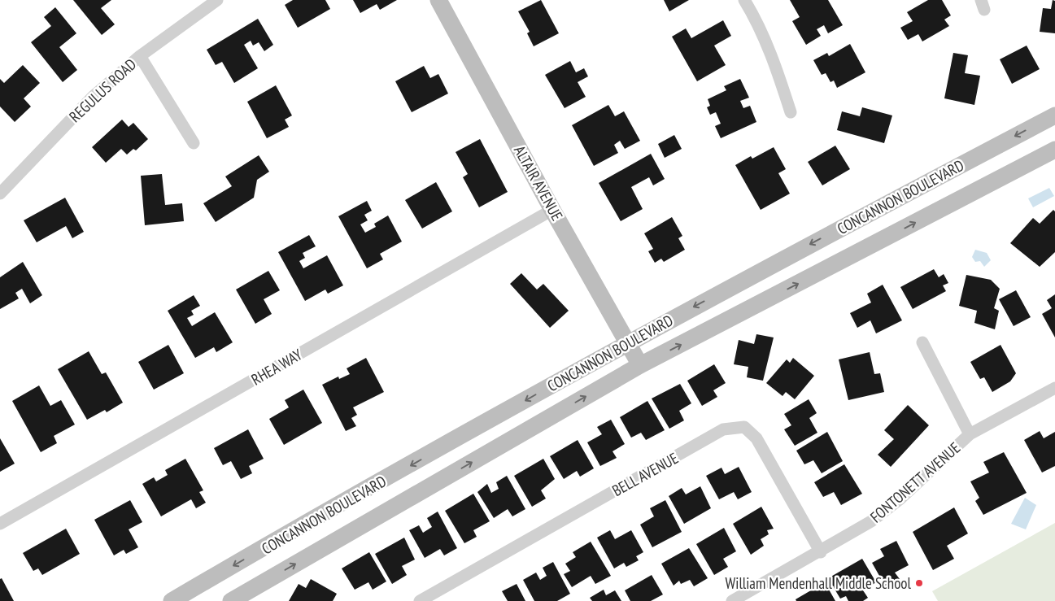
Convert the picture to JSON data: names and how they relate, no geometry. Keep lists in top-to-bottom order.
{
  "streets": {
    "main road": ["ALTAIR AVENUE", "CONCANNON BOULEVARD"],
    "street": [
      "REGULUS ROAD",
      "RHEA WAY",
      "BELL AVENUE",
      "FONTONETT AVENUE"
    ]
  },
  "crossings": [
    ["ALTAIR AVENUE", "CONCANNON BOULEVARD"],
    ["ALTAIR AVENUE", "RHEA WAY"],
    ["BELL AVENUE", "FONTONETT AVENUE"]
  ],
  "places": ["William Mendenhall Middle School"]
}
